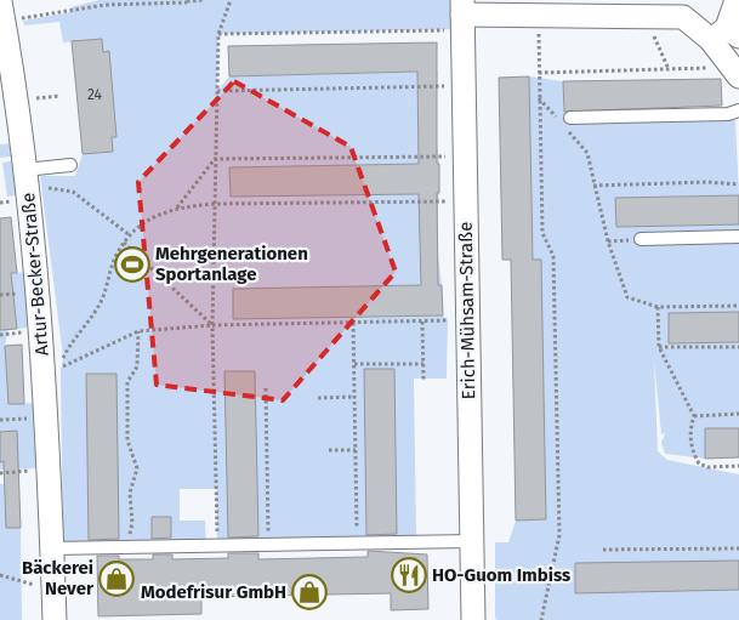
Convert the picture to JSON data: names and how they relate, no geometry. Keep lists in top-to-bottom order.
{
  "streets": {
    "street": ["Artur-Becker-Straße", "Erich-Mühsam-Straße"]
  },
  "places": {
    "sports": ["Mehrgenerationen Sportanlage"],
    "restaurant": ["HO-Guom Imbiss"],
    "shop": ["Bäckerei Never", "Modefrisur GmbH"]
  },
  "house_numbers": ["24"]
}
